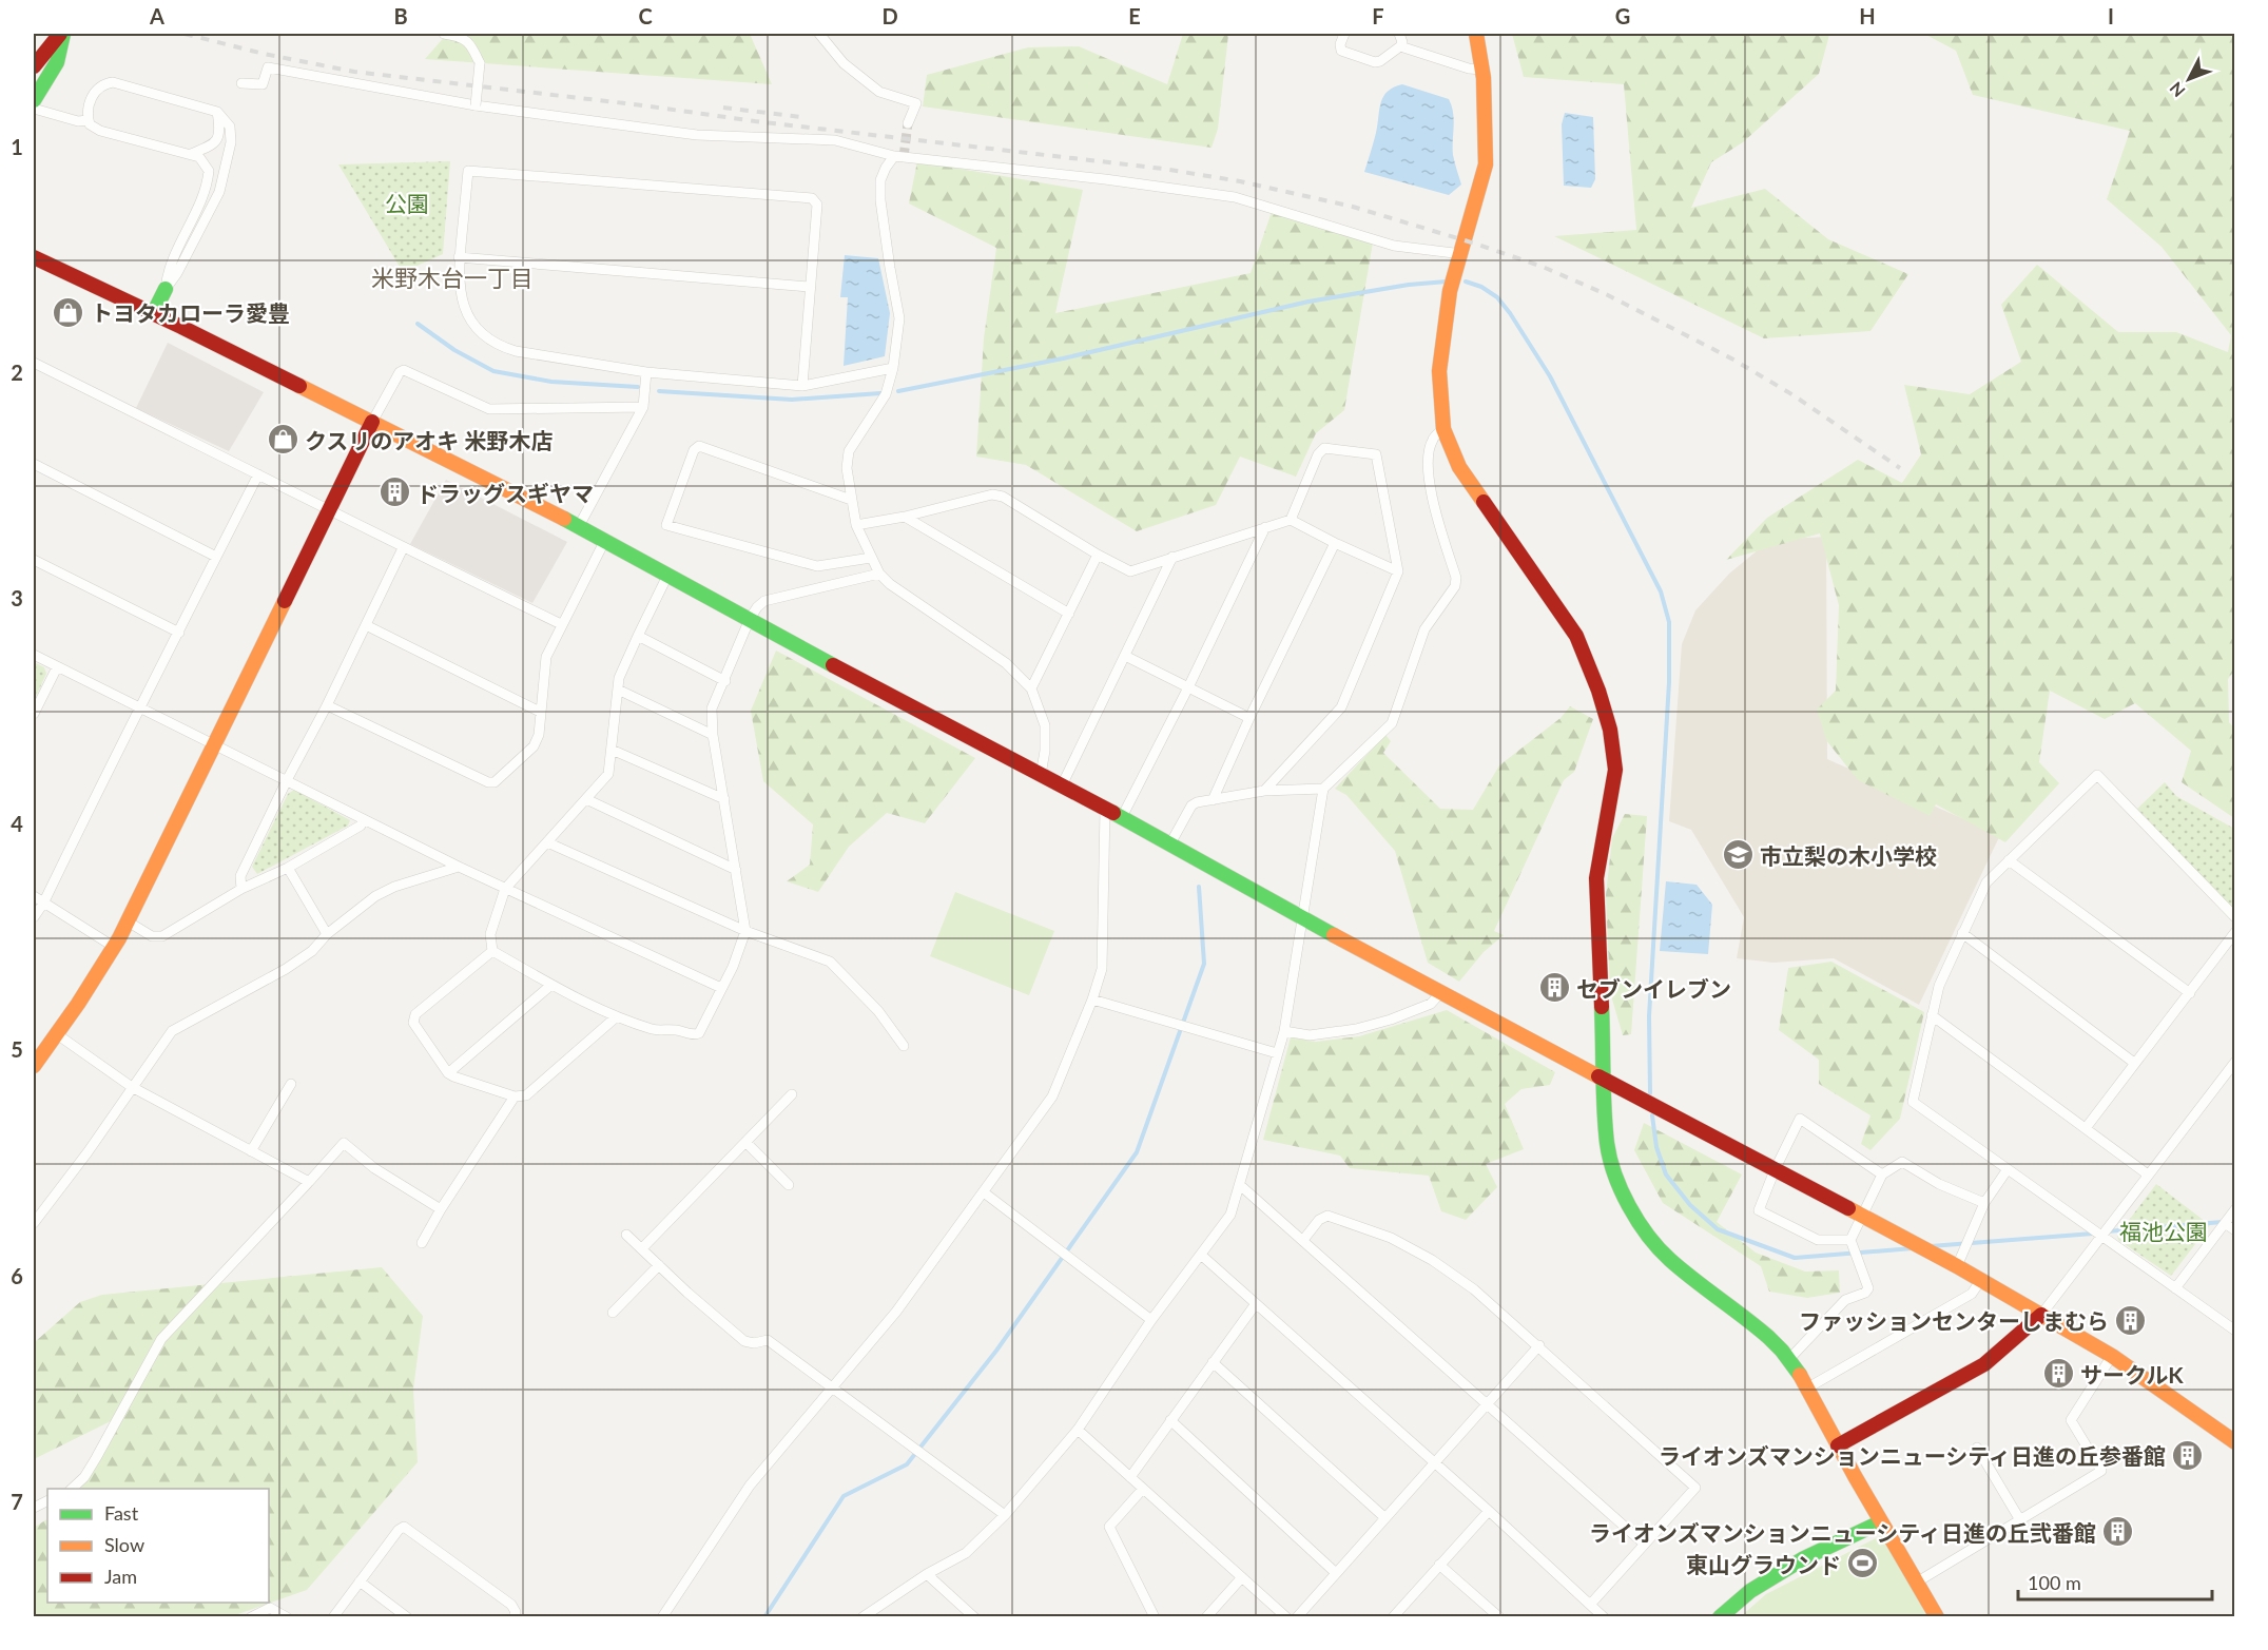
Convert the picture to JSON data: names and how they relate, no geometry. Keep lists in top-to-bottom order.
{
  "districts": ["米野木台一丁目"],
  "parks": ["公園", "福池公園"],
  "places": {
    "shop": ["トヨタカローラ愛豊", "クスリのアオキ 米野木店"],
    "building": [
      "ドラッグスギヤマ",
      "セブンイレブン",
      "ファッションセンターしまむら",
      "サークルK",
      "ライオンズマンションニューシティ日進の丘参番館",
      "ライオンズマンションニューシティ日進の丘弐番館"
    ],
    "school or university": ["市立梨の木小学校"],
    "sports": ["東山グラウンド"]
  },
  "legend": ["Fast", "Slow", "Jam"],
  "scale_bar": "100 m",
  "north": "bottom left",
  "grid": {
    "columns": [
      "A",
      "B",
      "C",
      "D",
      "E",
      "F",
      "G",
      "H",
      "I"
    ],
    "rows": [
      "1",
      "2",
      "3",
      "4",
      "5",
      "6",
      "7"
    ]
  }
}
